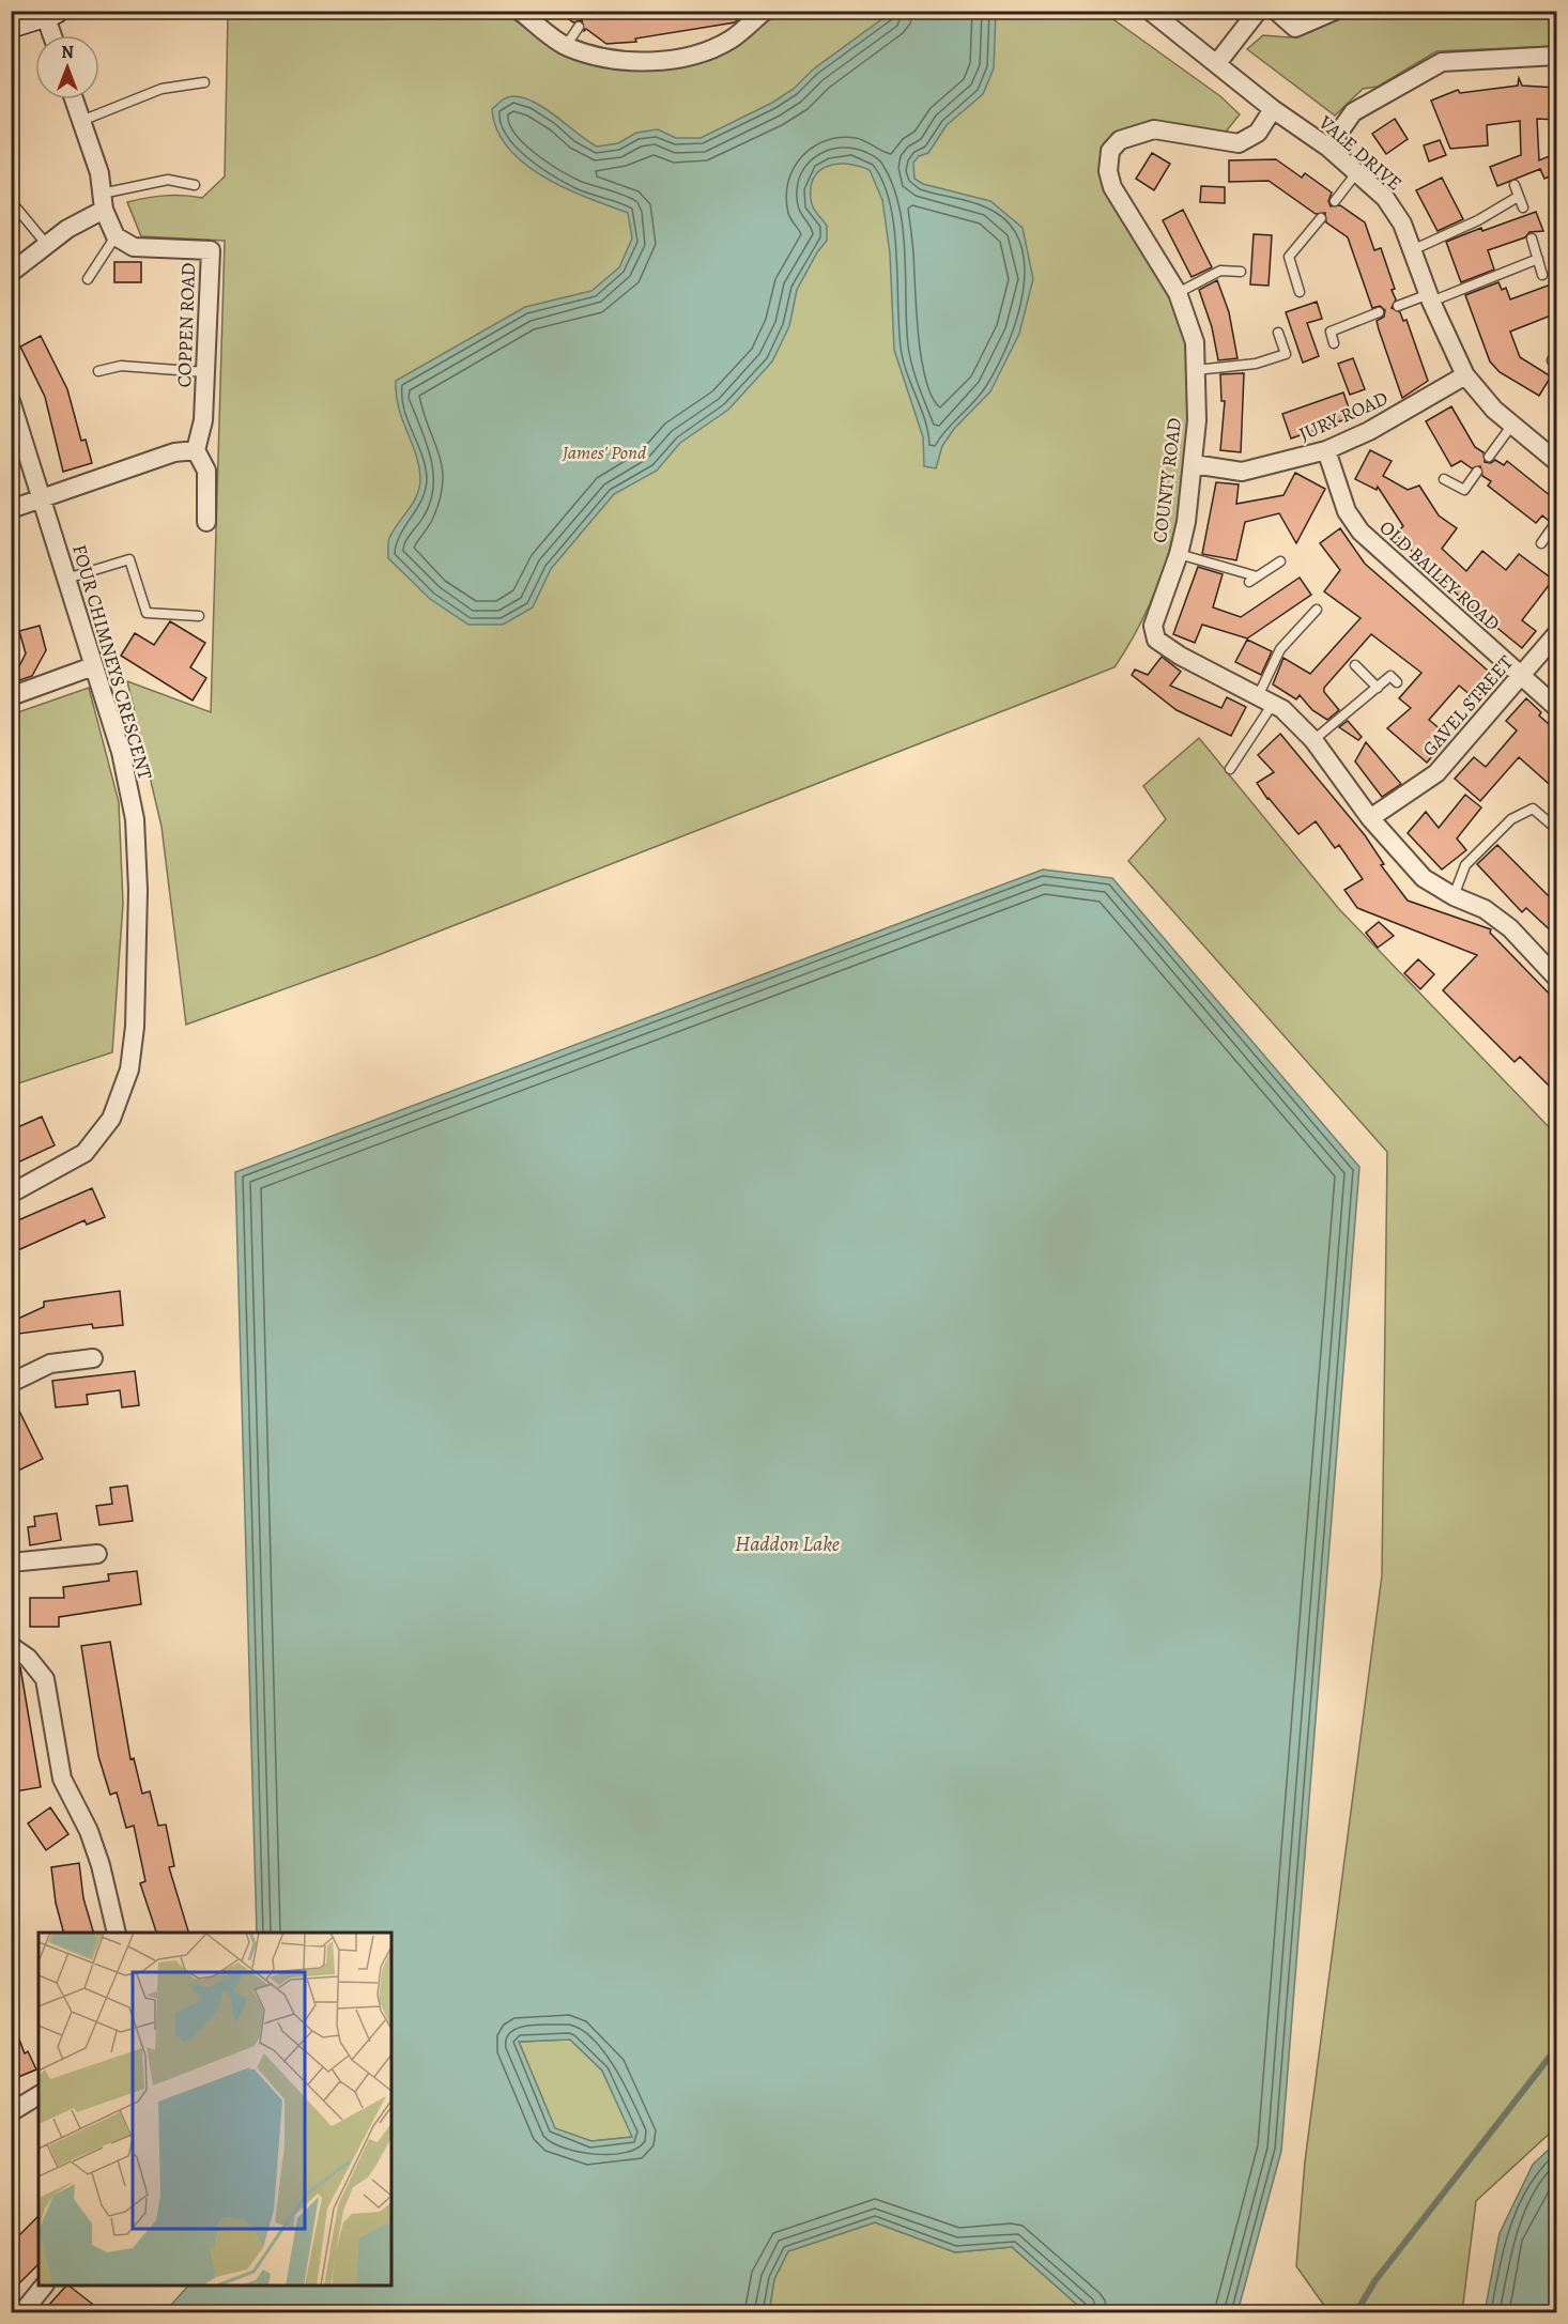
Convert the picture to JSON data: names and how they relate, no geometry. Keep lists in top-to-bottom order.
{
  "streets": {
    "street": [
      "VALE DRIVE",
      "COPPEN ROAD",
      "JURY ROAD",
      "COUNTY ROAD",
      "OLD BAILEY ROAD",
      "FOUR CHIMNEYS CRESCENT",
      "GAVEL STREET"
    ]
  },
  "crossings": [
    ["VALE DRIVE", "JURY ROAD"],
    ["VALE DRIVE", "COUNTY ROAD"],
    ["JURY ROAD", "COUNTY ROAD"],
    ["JURY ROAD", "OLD BAILEY ROAD"],
    ["COUNTY ROAD", "GAVEL STREET"],
    ["OLD BAILEY ROAD", "GAVEL STREET"]
  ],
  "water": ["Haddon Lake"],
  "parks": ["James' Pond"],
  "north": "top"
}
